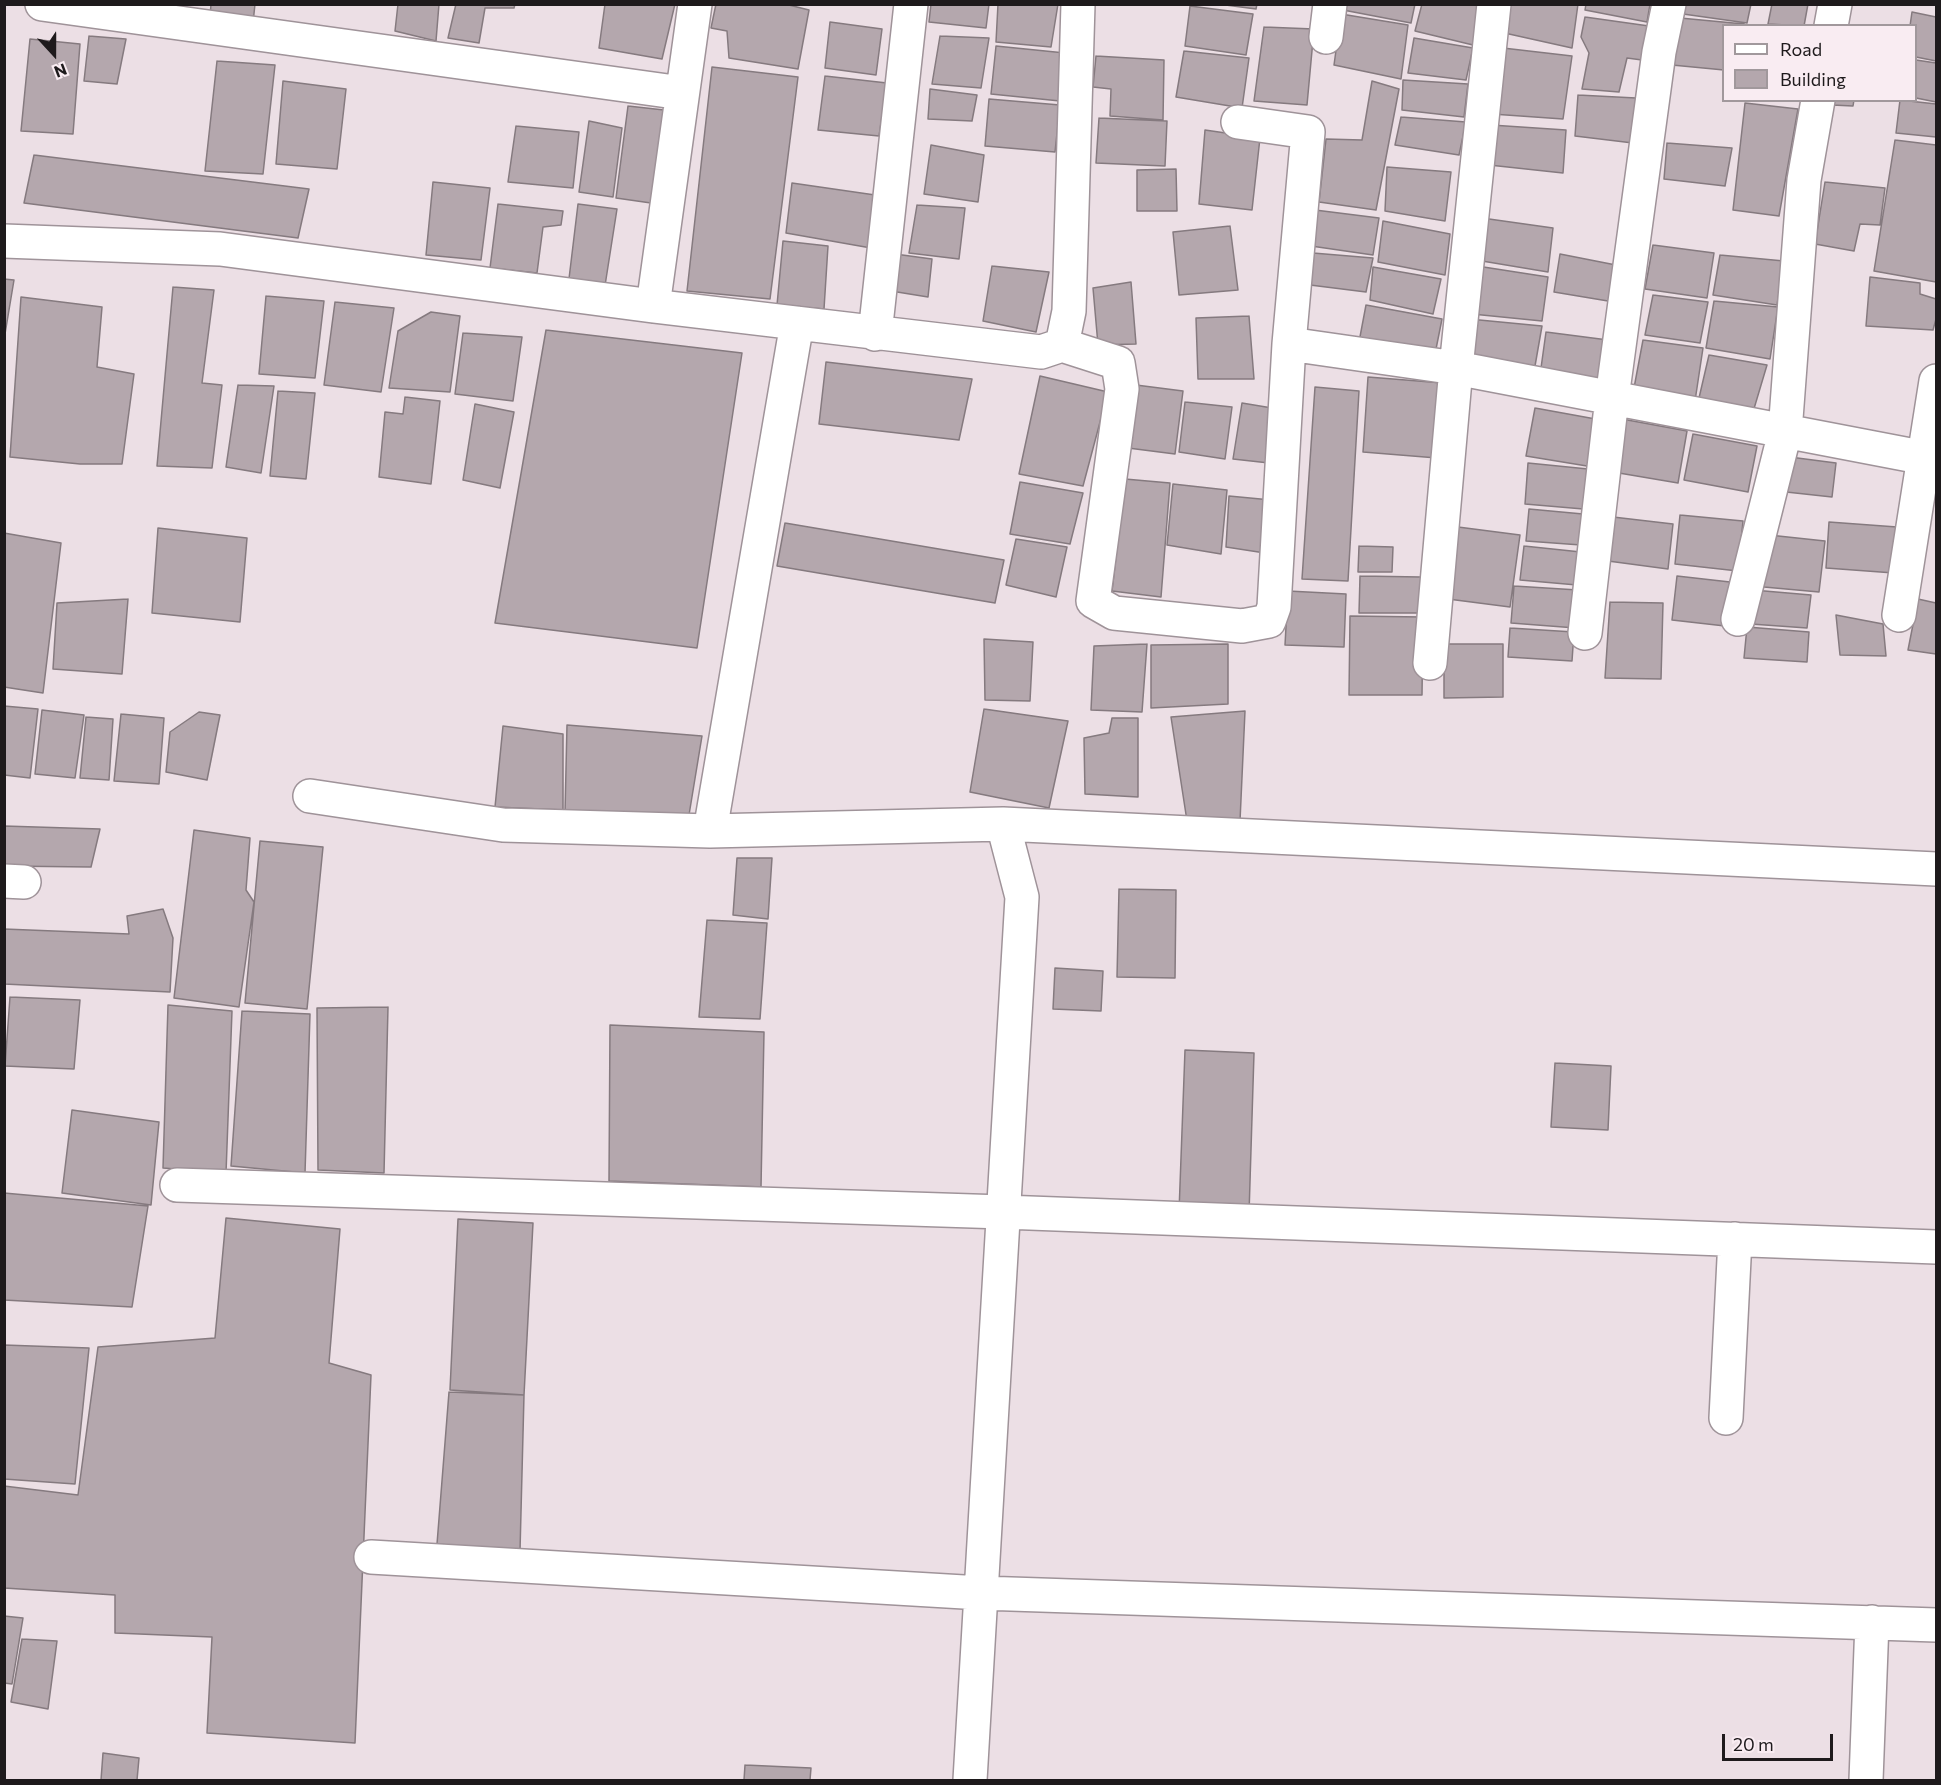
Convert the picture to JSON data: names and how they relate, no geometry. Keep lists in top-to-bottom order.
{
  "legend": ["Road", "Building"],
  "scale_bar": "20 m",
  "north": "bottom"
}
